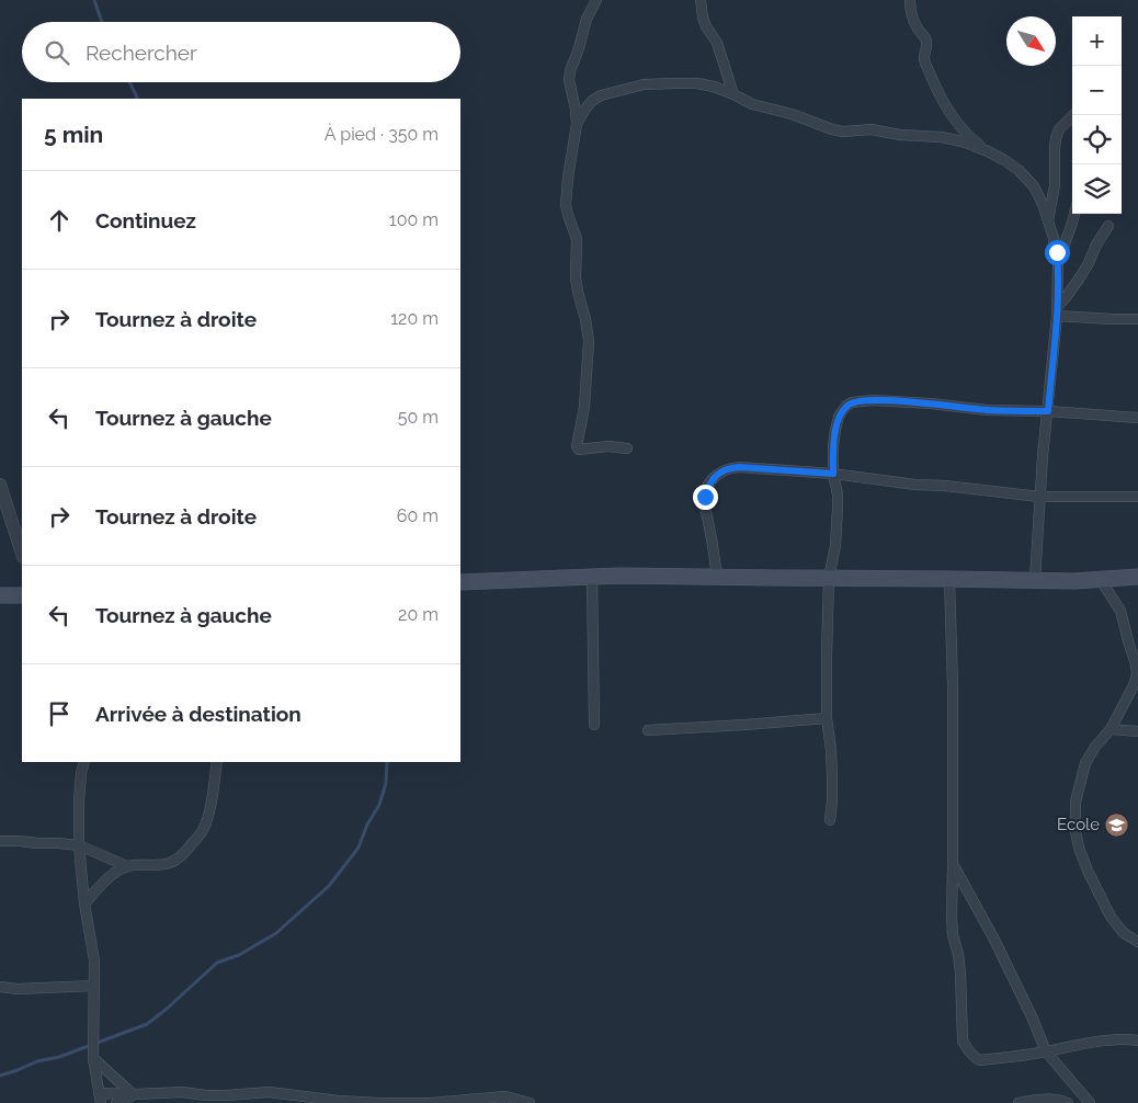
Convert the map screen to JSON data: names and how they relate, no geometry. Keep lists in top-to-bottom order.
{
  "places": {
    "school or university": ["Ecole"]
  },
  "north": "bottom right",
  "page": {
    "map_buttons": ["+", "−"],
    "search": "Rechercher",
    "heading": ["5 min", "À pied · 350 m"],
    "list": [
      ["Continuez", "100 m"],
      ["Tournez à droite", "120 m"],
      ["Tournez à gauche", "50 m"],
      ["Tournez à droite", "60 m"],
      ["Tournez à gauche", "20 m"],
      "Arrivée à destination"
    ]
  }
}
